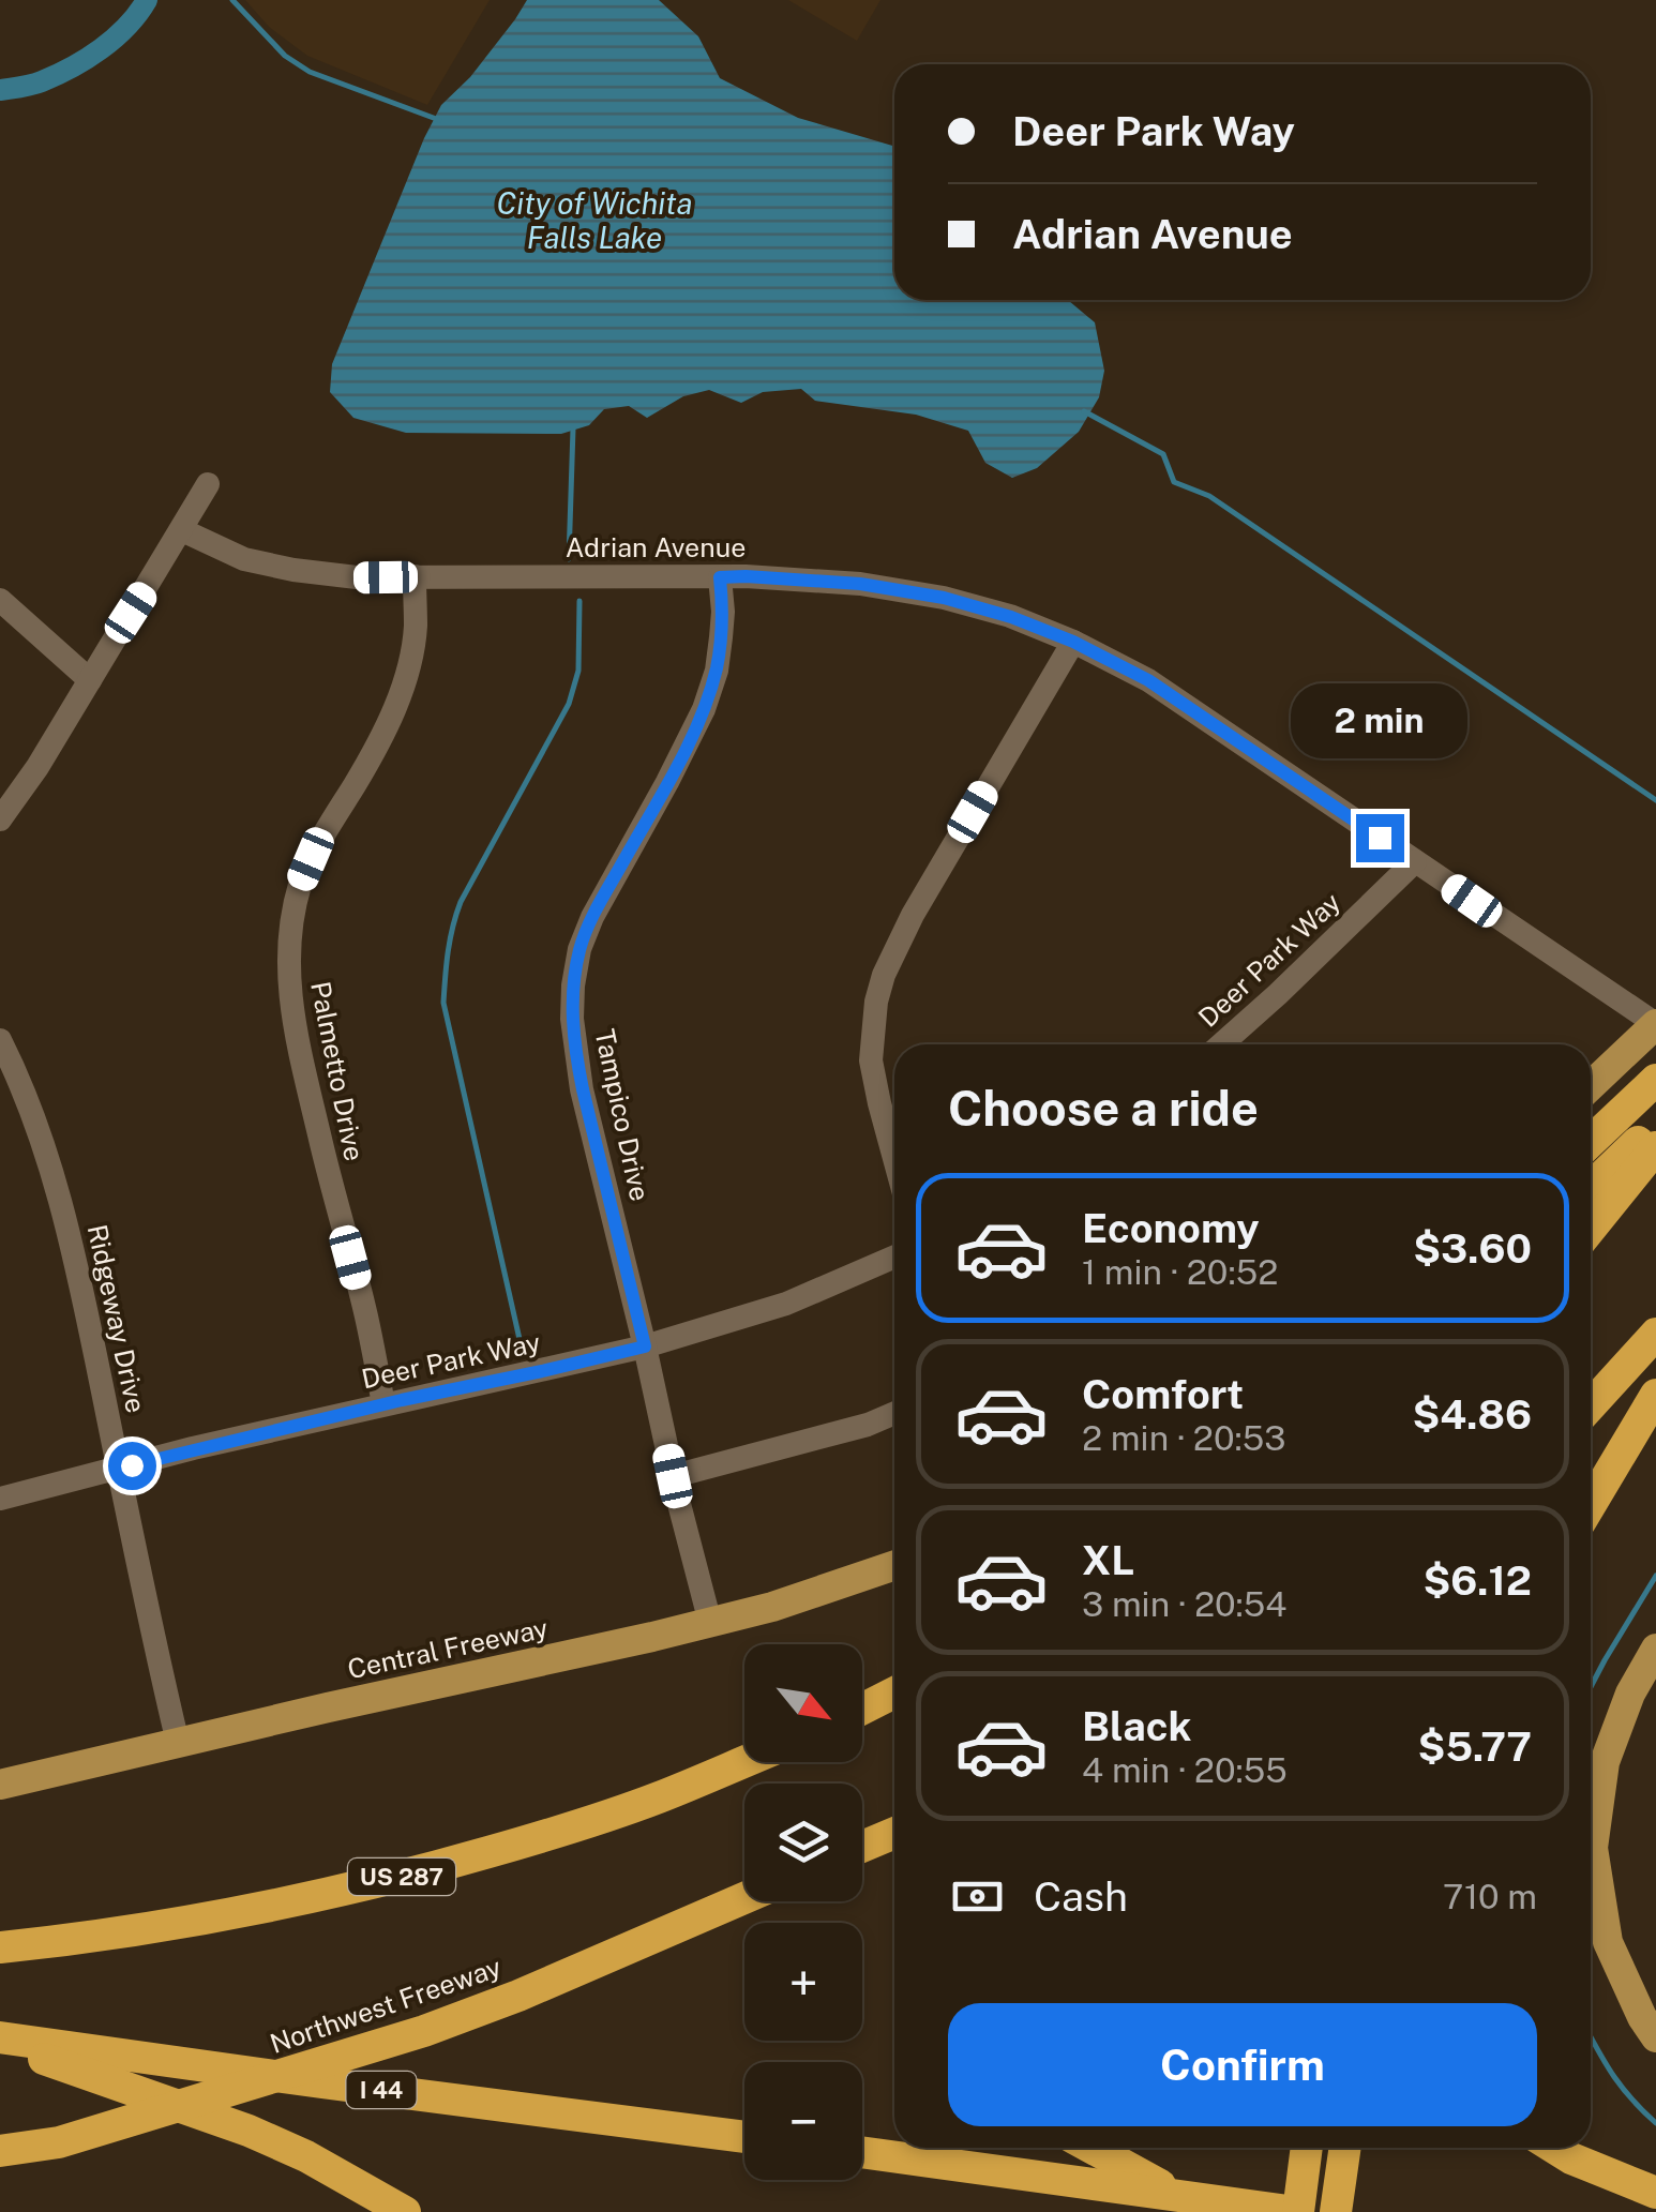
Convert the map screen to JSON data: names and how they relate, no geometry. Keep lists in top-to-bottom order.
{
  "streets": {
    "highway": ["US 287", "Northwest Freeway", "I 44"],
    "main road": ["Central Freeway"],
    "street": [
      "Adrian Avenue",
      "Deer Park Way",
      "Palmetto Drive",
      "Tampico Drive",
      "Ridgeway Drive"
    ]
  },
  "crossings": [
    ["Adrian Avenue", "Deer Park Way"],
    ["Adrian Avenue", "Palmetto Drive"],
    ["Adrian Avenue", "Tampico Drive"],
    ["Deer Park Way", "Palmetto Drive"],
    ["Deer Park Way", "Tampico Drive"],
    ["Deer Park Way", "Ridgeway Drive"],
    ["Tampico Drive", "Central Freeway"],
    ["Ridgeway Drive", "Central Freeway"]
  ],
  "water": ["City of Wichita Falls Lake"],
  "north": "bottom right",
  "page": {
    "banner": ["Deer Park Way", "Adrian Avenue"],
    "bubble": "2 min",
    "heading": "Choose a ride",
    "list": [
      {
        "name": "Economy",
        "note": "1 min · 20:52",
        "value": "$3.60"
      },
      {
        "name": "Comfort",
        "note": "2 min · 20:53",
        "value": "$4.86"
      },
      {
        "name": "XL",
        "note": "3 min · 20:54",
        "value": "$6.12"
      },
      {
        "name": "Black",
        "note": "4 min · 20:55",
        "value": "$5.77"
      }
    ],
    "map_buttons": ["+", "−"],
    "pay": ["Cash", "710 m"],
    "buttons": "Confirm"
  }
}
